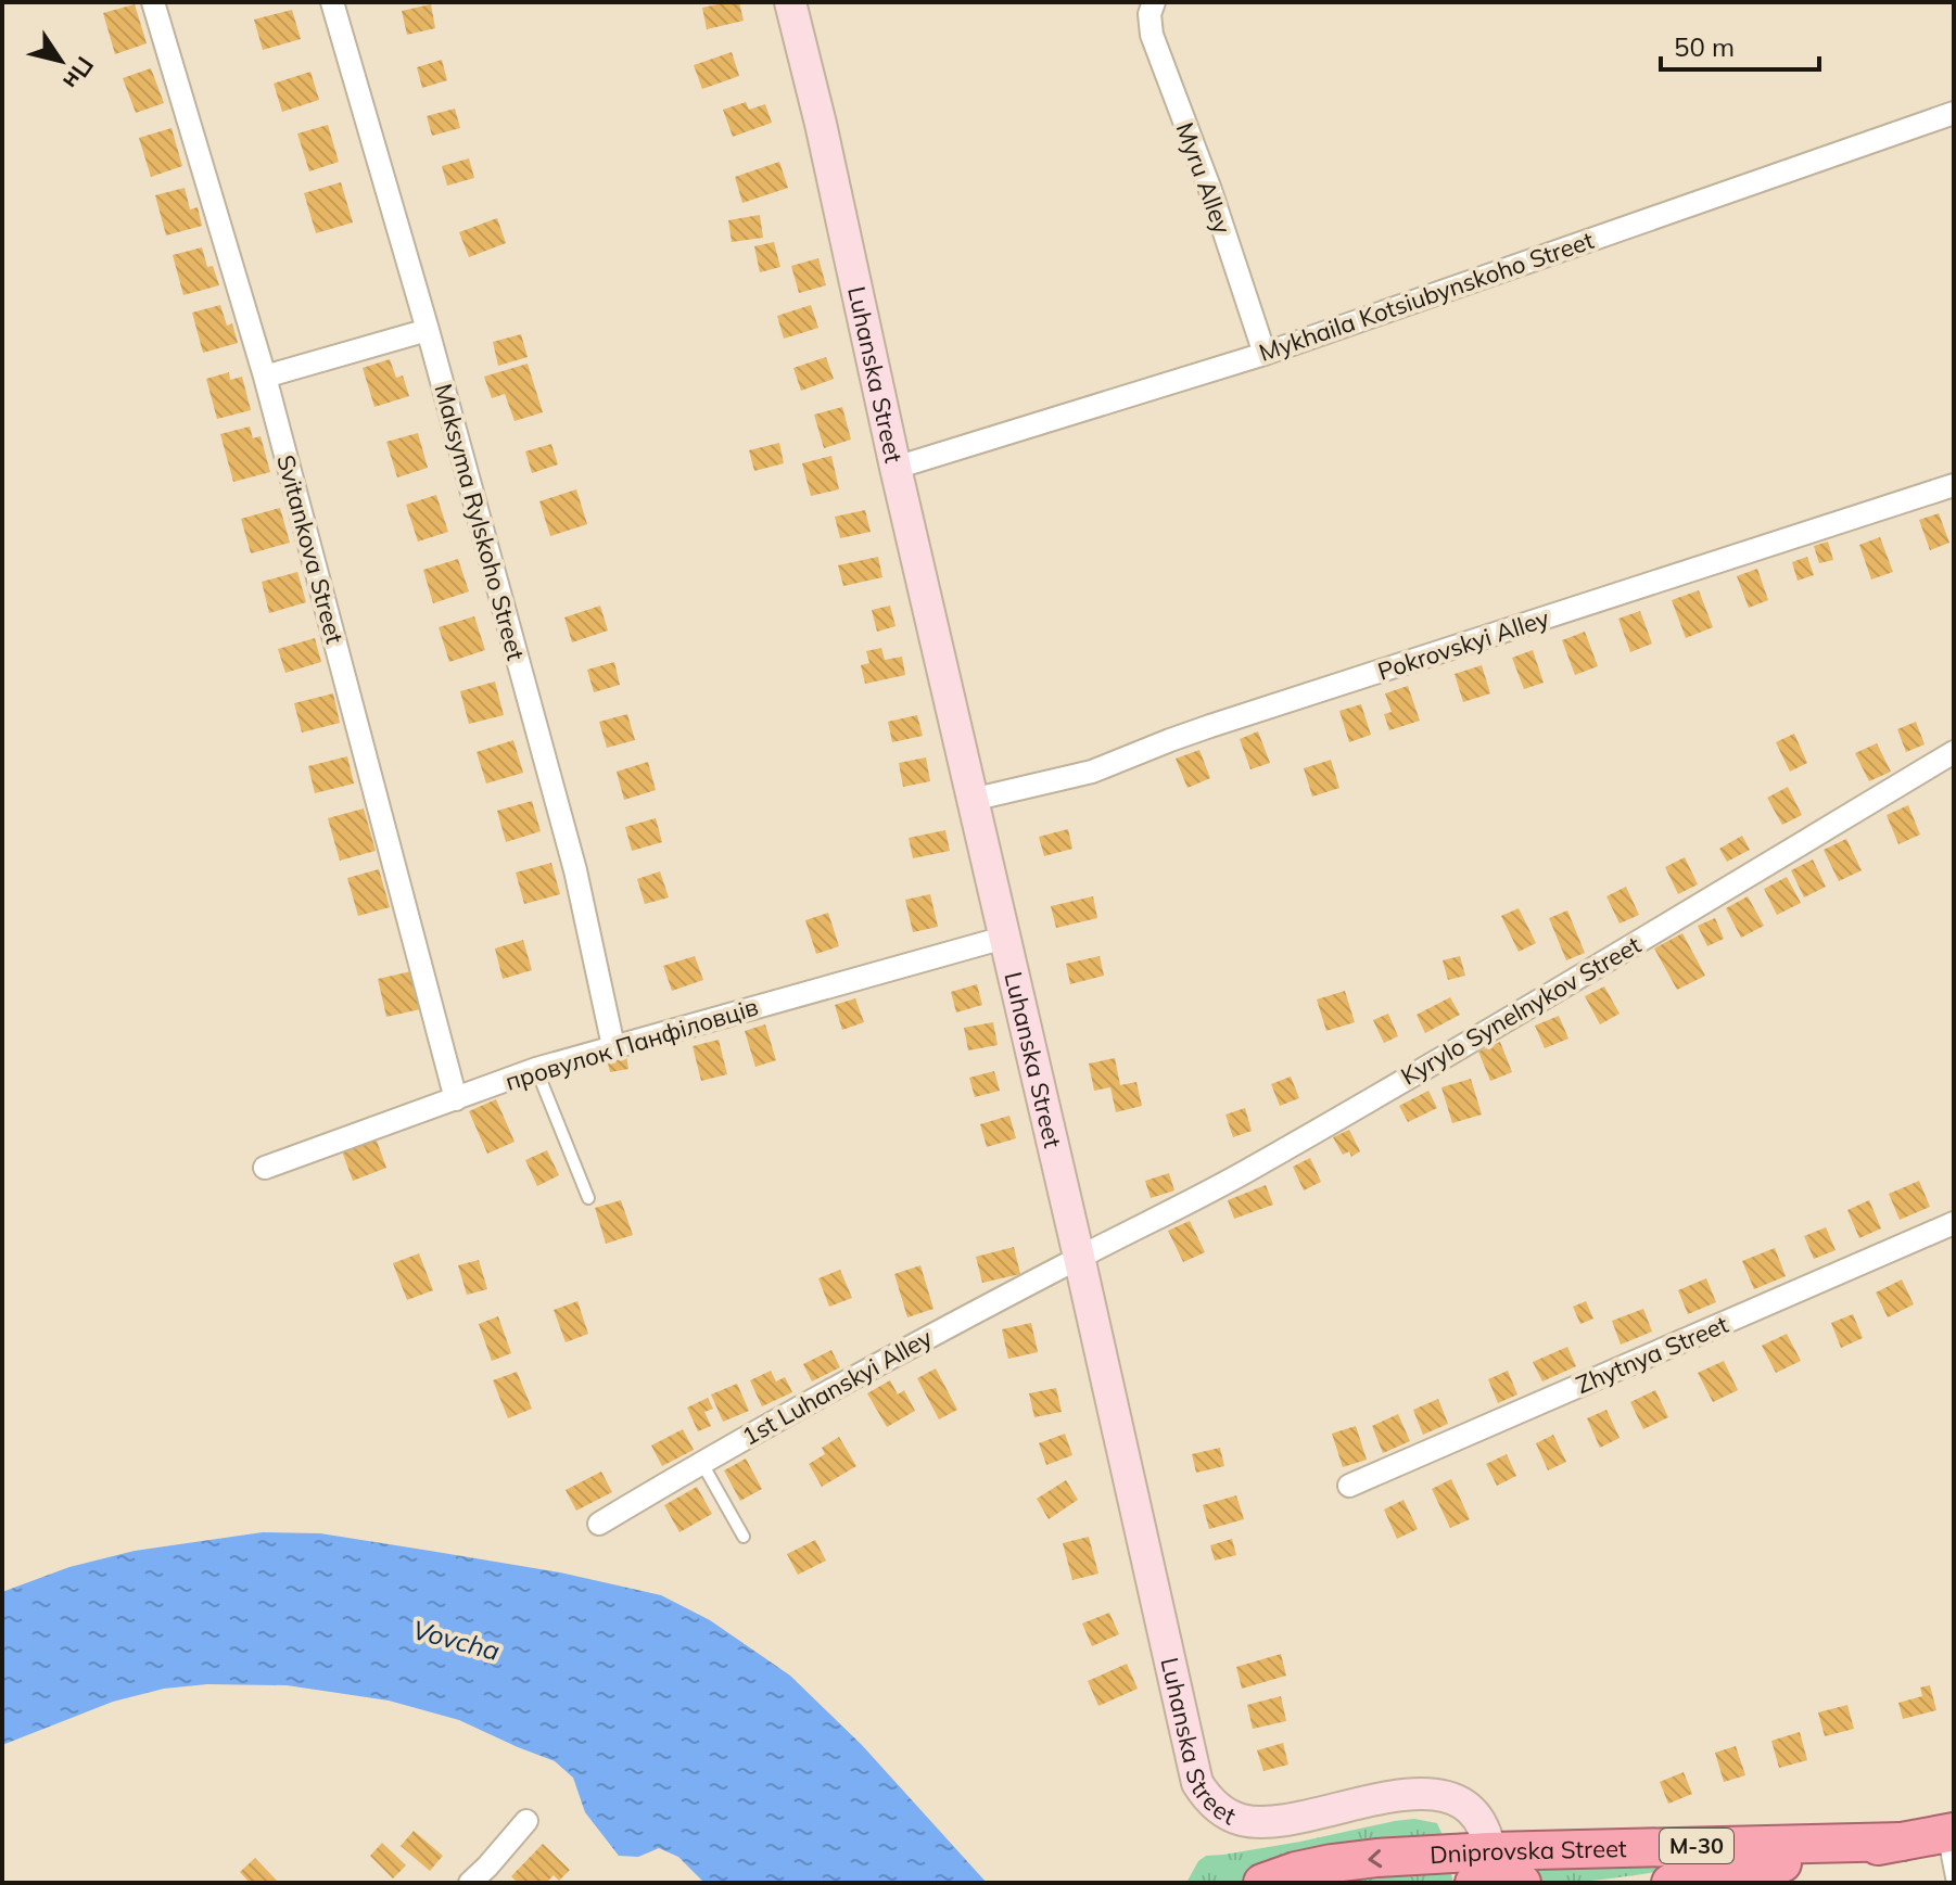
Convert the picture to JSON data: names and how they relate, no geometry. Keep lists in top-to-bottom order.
{
  "streets": {
    "highway": ["М-30", "Dniprovska Street"],
    "main road": ["Luhanska Street"],
    "street": [
      "Myru Alley",
      "Mykhaila Kotsiubynskoho Street",
      "Maksyma Rylskoho Street",
      "Svitankova Street",
      "Pokrovskyi Alley",
      "Kyrylo Synelnykov Street",
      "провулок Панфіловців",
      "Zhytnya Street",
      "1st Luhanskyi Alley"
    ]
  },
  "crossings": [
    ["Myru Alley", "Mykhaila Kotsiubynskoho Street"],
    ["Mykhaila Kotsiubynskoho Street", "Luhanska Street"],
    ["Luhanska Street", "Pokrovskyi Alley"],
    ["Luhanska Street", "Kyrylo Synelnykov Street"],
    ["Luhanska Street", "провулок Панфіловців"],
    ["Luhanska Street", "1st Luhanskyi Alley"],
    ["Luhanska Street", "Dniprovska Street"],
    ["Maksyma Rylskoho Street", "провулок Панфіловців"],
    ["Svitankova Street", "провулок Панфіловців"],
    ["Kyrylo Synelnykov Street", "1st Luhanskyi Alley"]
  ],
  "water": ["Vovcha"],
  "scale_bar": "50 m",
  "north": "bottom right"
}
